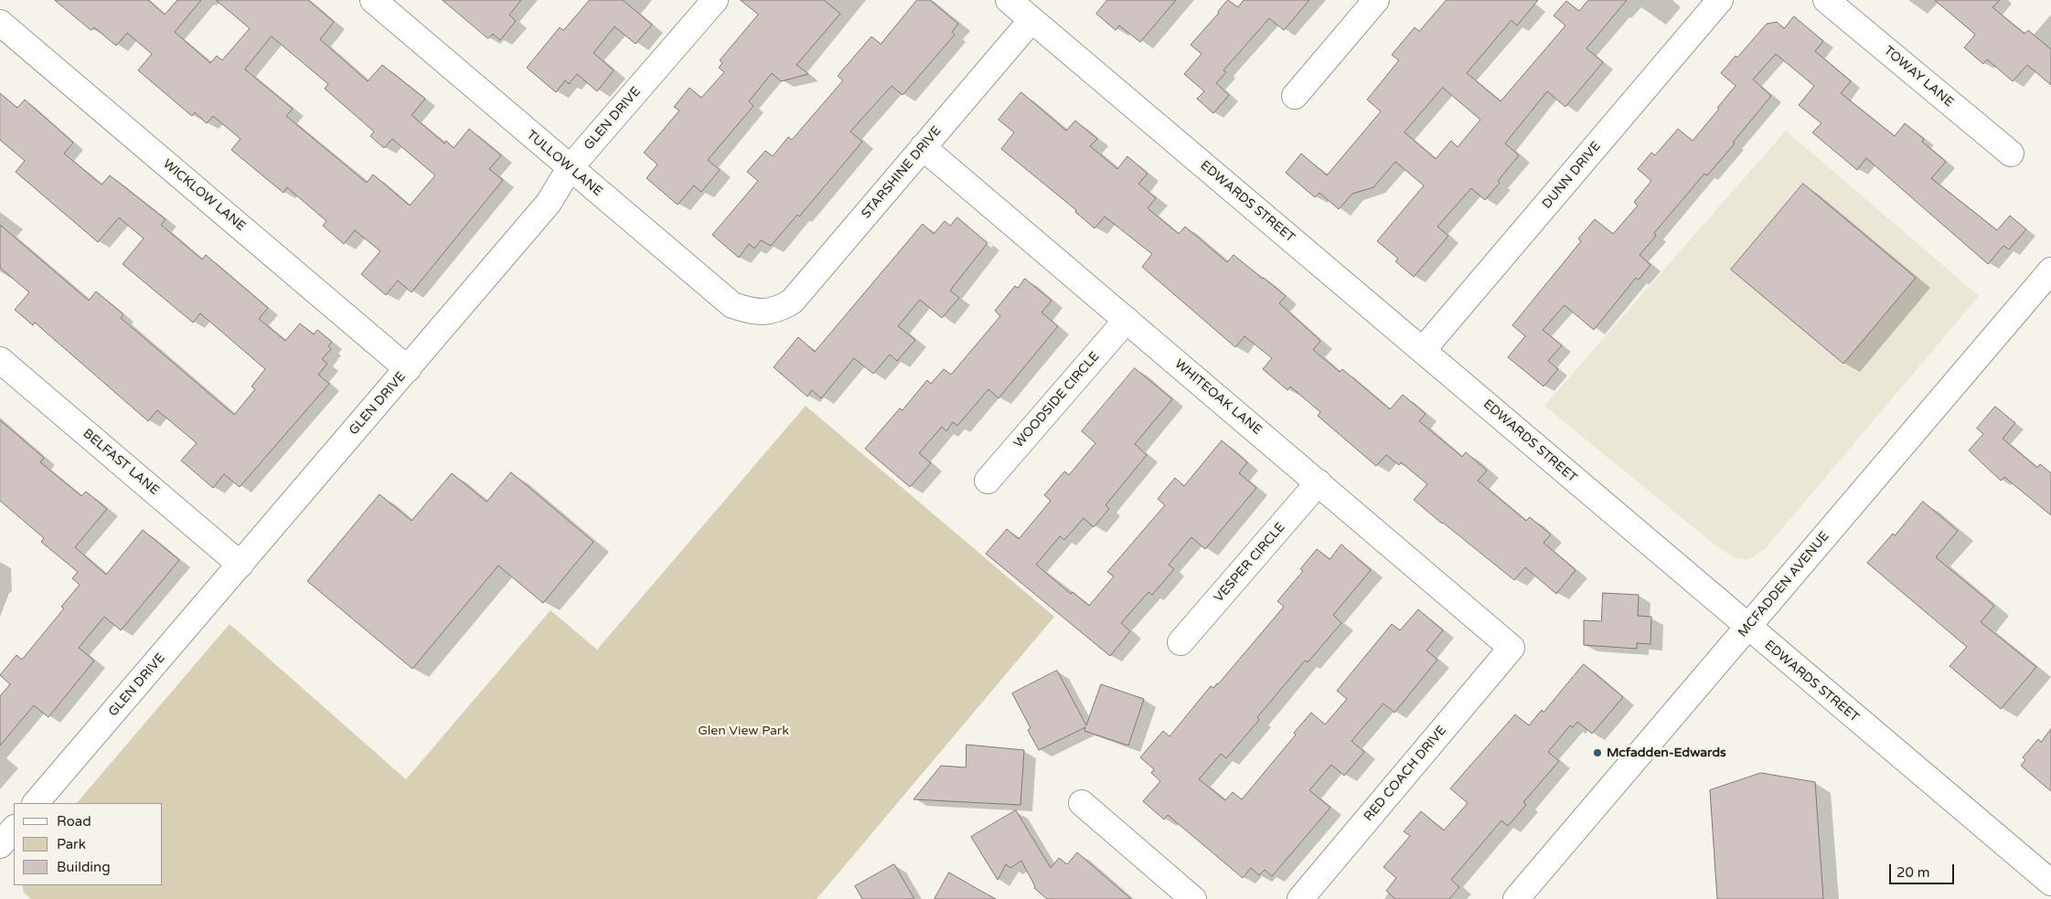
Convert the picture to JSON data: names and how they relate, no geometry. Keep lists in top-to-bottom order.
{
  "streets": {
    "street": [
      "TOWAY LANE",
      "GLEN DRIVE",
      "TULLOW LANE",
      "STARSHINE DRIVE",
      "DUNN DRIVE",
      "WICKLOW LANE",
      "EDWARDS STREET",
      "WHITEOAK LANE",
      "WOODSIDE CIRCLE",
      "BELFAST LANE",
      "VESPER CIRCLE",
      "MCFADDEN AVENUE",
      "RED COACH DRIVE"
    ]
  },
  "crossings": [
    ["GLEN DRIVE", "TULLOW LANE"],
    ["GLEN DRIVE", "WICKLOW LANE"],
    ["GLEN DRIVE", "BELFAST LANE"],
    ["TULLOW LANE", "STARSHINE DRIVE"],
    ["STARSHINE DRIVE", "EDWARDS STREET"],
    ["STARSHINE DRIVE", "WHITEOAK LANE"],
    ["DUNN DRIVE", "EDWARDS STREET"],
    ["EDWARDS STREET", "MCFADDEN AVENUE"],
    ["WHITEOAK LANE", "WOODSIDE CIRCLE"],
    ["WHITEOAK LANE", "VESPER CIRCLE"],
    ["WHITEOAK LANE", "RED COACH DRIVE"]
  ],
  "parks": ["Glen View Park"],
  "places": ["Mcfadden-Edwards"],
  "legend": ["Road", "Park", "Building"],
  "scale_bar": "20 m"
}
